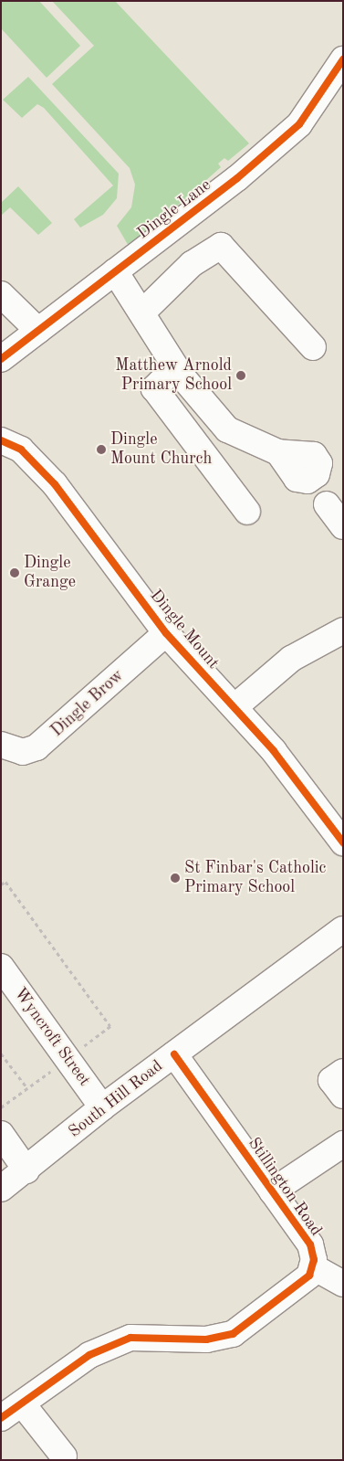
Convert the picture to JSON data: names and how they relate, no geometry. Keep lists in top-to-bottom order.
{
  "streets": {
    "street": [
      "Dingle Lane",
      "Dingle Mount",
      "Dingle Brow",
      "Wyncroft Street",
      "South Hill Road",
      "Stillington Road"
    ]
  },
  "crossings": [
    ["Dingle Mount", "Dingle Brow"],
    ["Wyncroft Street", "South Hill Road"],
    ["South Hill Road", "Stillington Road"]
  ],
  "places": [
    "Matthew Arnold Primary School",
    "Dingle Mount Church",
    "Dingle Grange",
    "St Finbar's Catholic Primary School"
  ]
}
